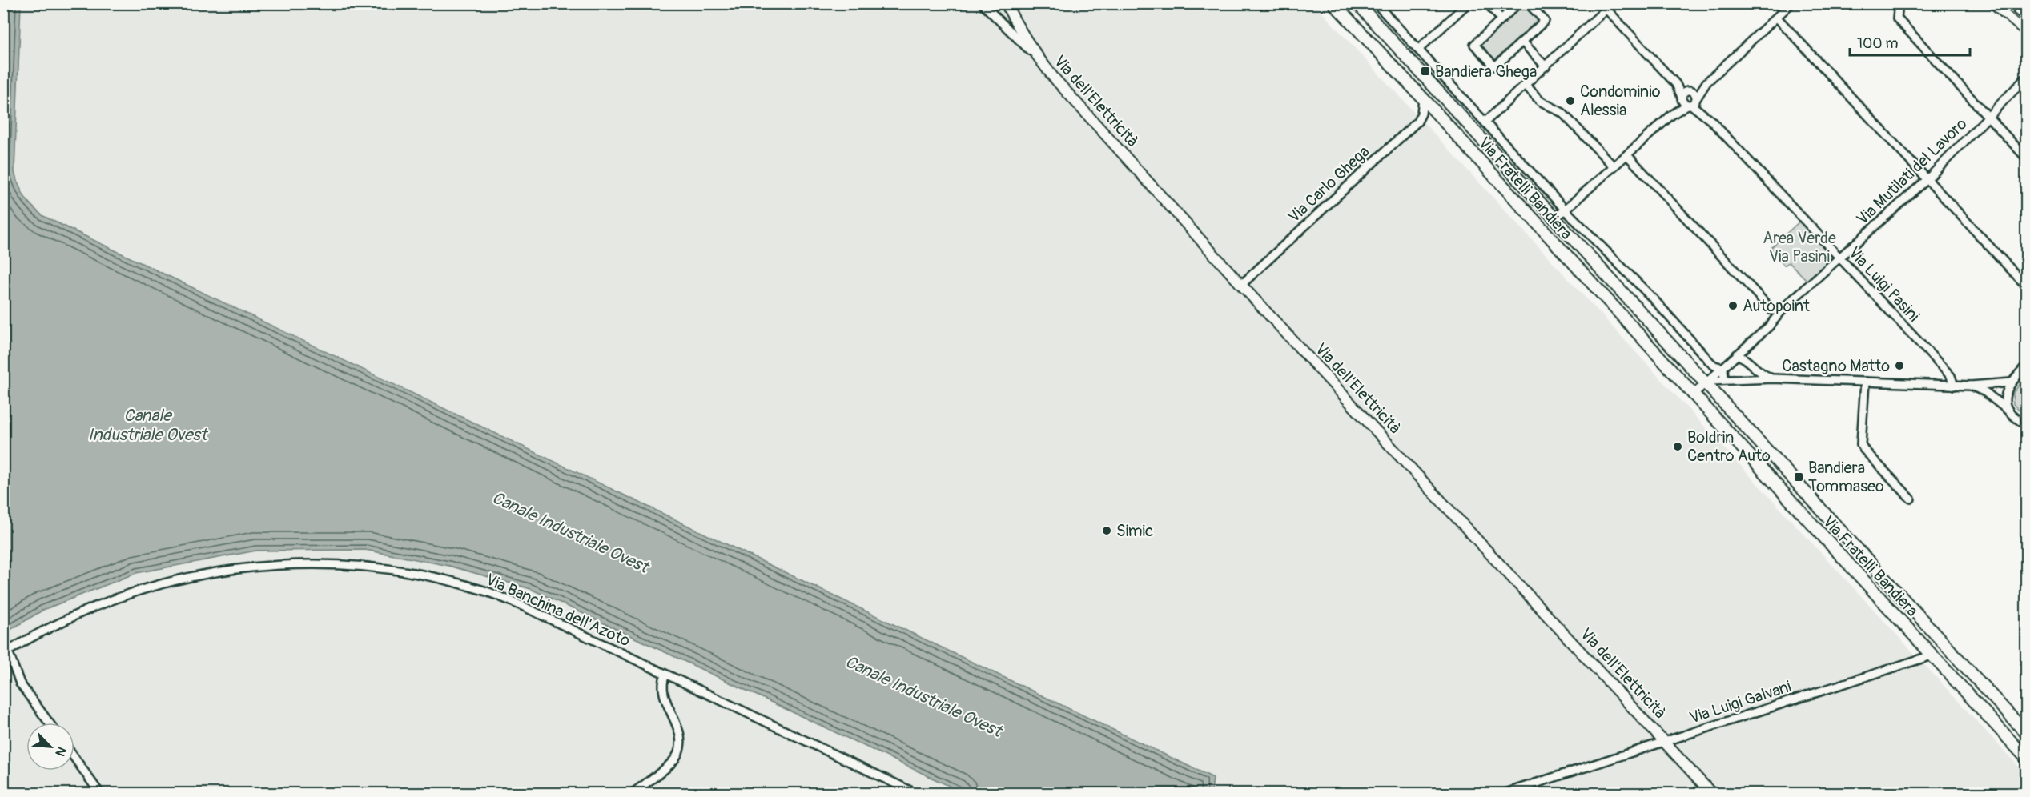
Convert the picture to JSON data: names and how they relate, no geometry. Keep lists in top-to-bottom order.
{
  "streets": {
    "main road": ["Via Fratelli Bandiera"],
    "street": [
      "Via dell'Elettricità",
      "Via Mutilati del Lavoro",
      "Via Carlo Ghega",
      "Via Luigi Pasini",
      "Via Banchina dell'Azoto",
      "Via Luigi Galvani"
    ]
  },
  "crossings": [
    ["Via dell'Elettricità", "Via Carlo Ghega"],
    ["Via dell'Elettricità", "Via Luigi Galvani"],
    ["Via Mutilati del Lavoro", "Via Fratelli Bandiera"],
    ["Via Mutilati del Lavoro", "Via Luigi Pasini"],
    ["Via Carlo Ghega", "Via Fratelli Bandiera"],
    ["Via Fratelli Bandiera", "Via Luigi Galvani"]
  ],
  "water": ["Canale Industriale Ovest"],
  "parks": ["Area Verde Via Pasini"],
  "places": {
    "transit": ["Bandiera Ghega", "Bandiera Tommaseo"],
    "other": [
      "Condominio Alessia",
      "Autopoint",
      "Castagno Matto",
      "Boldrin Centro Auto",
      "Simic"
    ]
  },
  "scale_bar": "100 m",
  "north": "bottom right"
}
